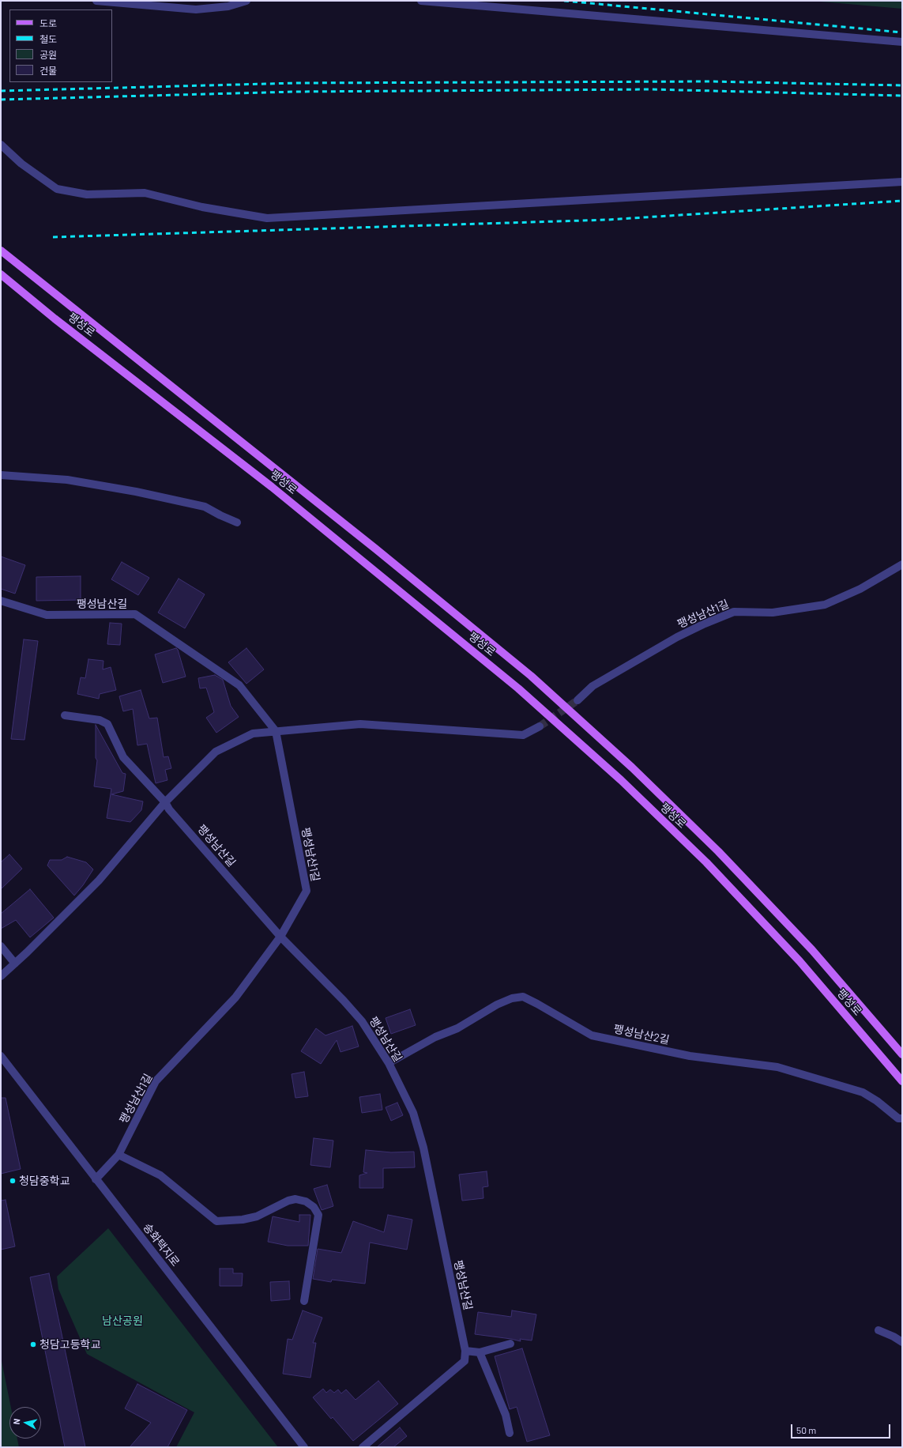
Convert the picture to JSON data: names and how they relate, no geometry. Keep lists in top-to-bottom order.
{
  "streets": {
    "main road": ["팽성로"],
    "street": [
      "팽성남산길",
      "팽성남산1길",
      "팽성남산2길",
      "송화택지로"
    ]
  },
  "crossings": [
    ["팽성남산길", "팽성남산1길"],
    ["팽성남산길", "팽성남산2길"],
    ["팽성남산1길", "송화택지로"]
  ],
  "parks": ["남산공원"],
  "places": ["청담중학교", "청담고등학교"],
  "legend": [
    "도로",
    "철도",
    "공원",
    "건물"
  ],
  "scale_bar": "50 m",
  "north": "left"
}
